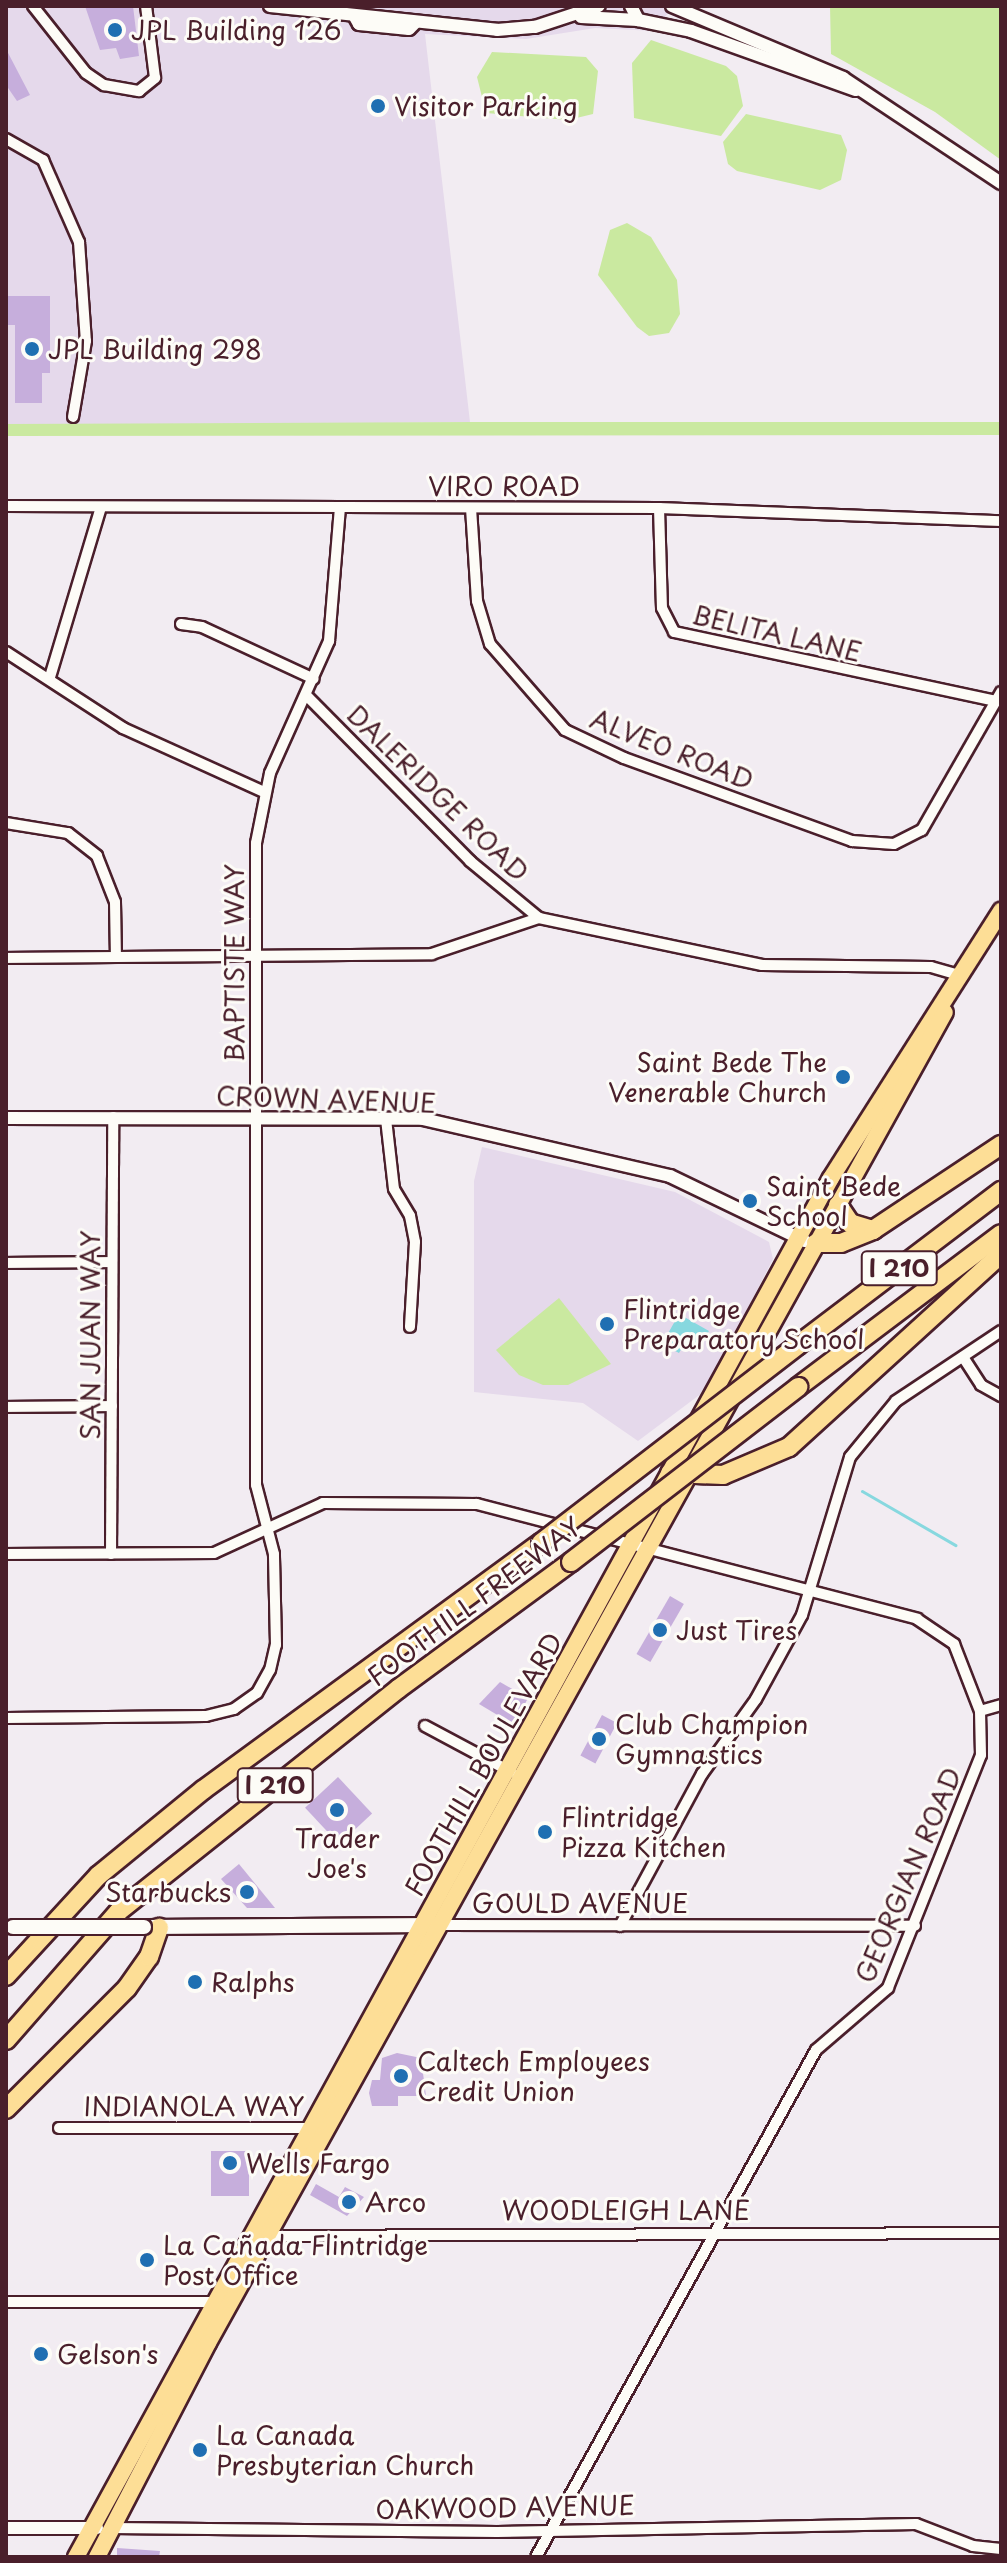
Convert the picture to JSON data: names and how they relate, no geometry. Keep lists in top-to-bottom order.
{
  "streets": {
    "highway": ["I 210", "FOOTHILL FREEWAY"],
    "main road": ["FOOTHILL BOULEVARD", "GOULD AVENUE"],
    "street": [
      "VIRO ROAD",
      "BELITA LANE",
      "ALVEO ROAD",
      "DALERIDGE ROAD",
      "BAPTISTE WAY",
      "CROWN AVENUE",
      "SAN JUAN WAY",
      "GEORGIAN ROAD",
      "INDIANOLA WAY",
      "WOODLEIGH LANE",
      "OAKWOOD AVENUE"
    ]
  },
  "crossings": [
    ["VIRO ROAD", "BELITA LANE"],
    ["VIRO ROAD", "ALVEO ROAD"],
    ["VIRO ROAD", "BAPTISTE WAY"],
    ["BELITA LANE", "ALVEO ROAD"],
    ["DALERIDGE ROAD", "BAPTISTE WAY"],
    ["DALERIDGE ROAD", "FOOTHILL BOULEVARD"],
    ["BAPTISTE WAY", "CROWN AVENUE"],
    ["BAPTISTE WAY", "GEORGIAN ROAD"],
    ["CROWN AVENUE", "SAN JUAN WAY"],
    ["CROWN AVENUE", "FOOTHILL BOULEVARD"],
    ["SAN JUAN WAY", "GEORGIAN ROAD"],
    ["FOOTHILL BOULEVARD", "GEORGIAN ROAD"],
    ["FOOTHILL BOULEVARD", "GOULD AVENUE"],
    ["FOOTHILL BOULEVARD", "INDIANOLA WAY"],
    ["FOOTHILL BOULEVARD", "WOODLEIGH LANE"],
    ["FOOTHILL BOULEVARD", "OAKWOOD AVENUE"],
    ["GEORGIAN ROAD", "GOULD AVENUE"],
    ["GEORGIAN ROAD", "WOODLEIGH LANE"],
    ["GEORGIAN ROAD", "OAKWOOD AVENUE"]
  ],
  "places": [
    "JPL Building 126",
    "Visitor Parking",
    "JPL Building 298",
    "Saint Bede The Venerable Church",
    "Saint Bede School",
    "Flintridge Preparatory School",
    "Just Tires",
    "Club Champion Gymnastics",
    "Trader Joe's",
    "Flintridge Pizza Kitchen",
    "Starbucks",
    "Ralphs",
    "Caltech Employees Credit Union",
    "Wells Fargo",
    "Arco",
    "La Cañada Flintridge Post Office",
    "Gelson's",
    "La Canada Presbyterian Church"
  ]
}
